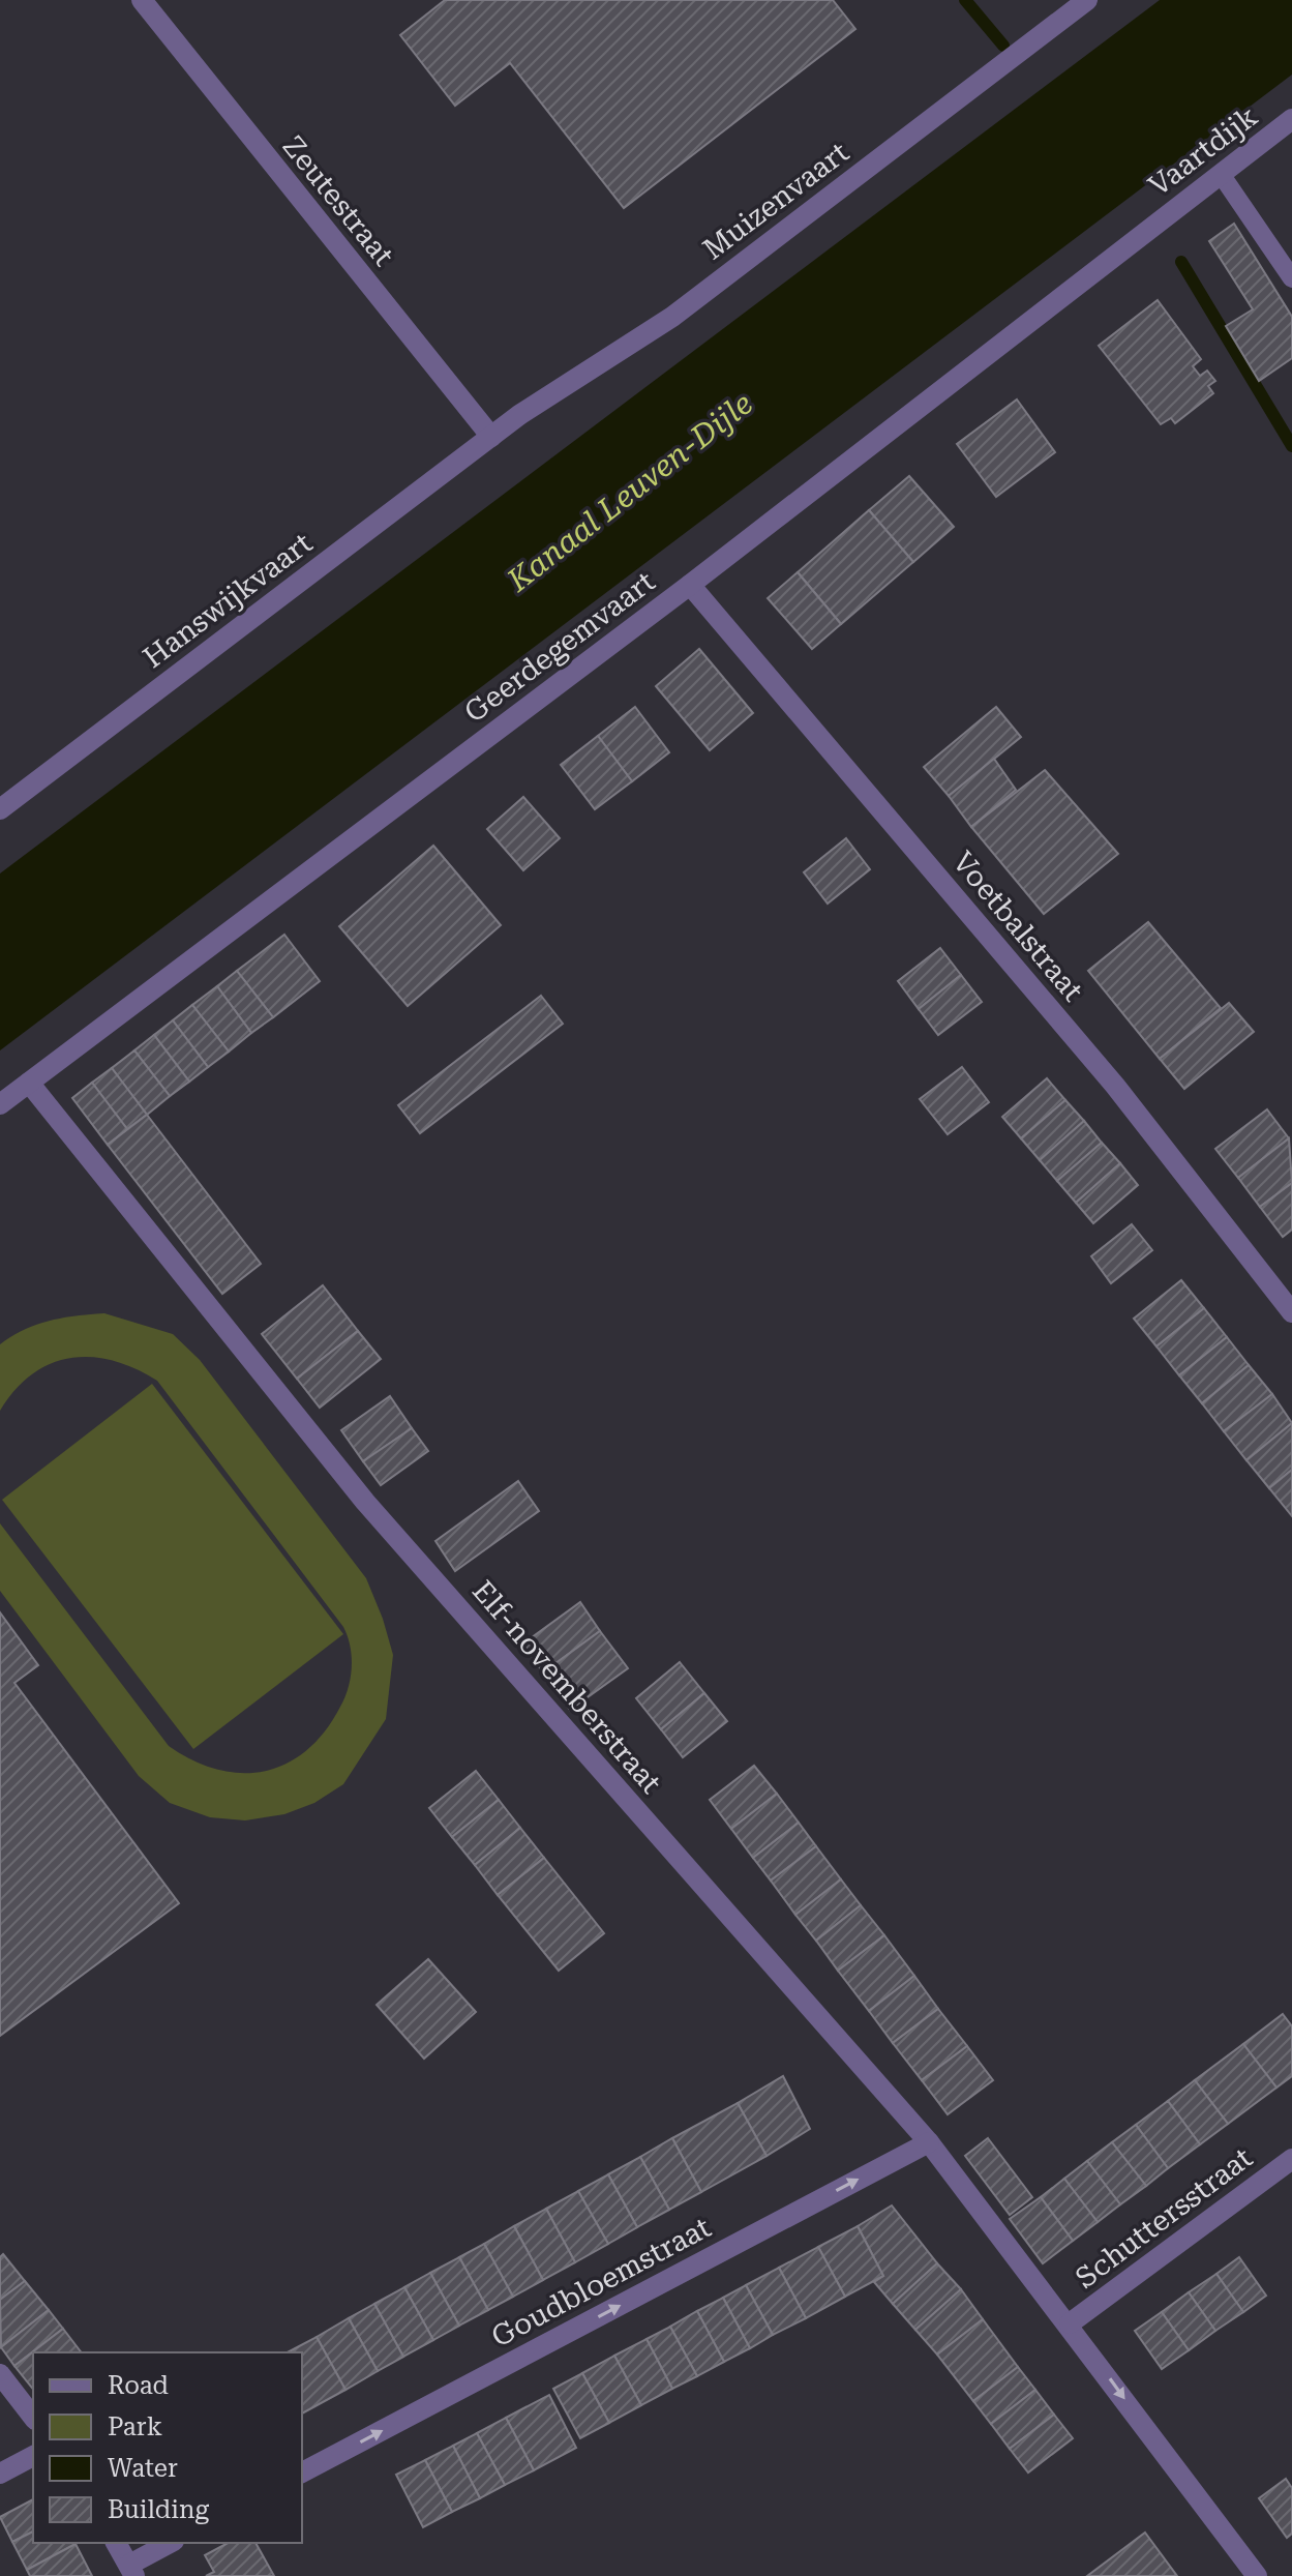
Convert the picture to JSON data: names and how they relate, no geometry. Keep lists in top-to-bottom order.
{
  "streets": {
    "street": [
      "Vaartdijk",
      "Zeutestraat",
      "Muizenvaart",
      "Hanswijkvaart",
      "Geerdegemvaart",
      "Voetbalstraat",
      "Elf-novemberstraat",
      "Schuttersstraat",
      "Goudbloemstraat"
    ]
  },
  "crossings": [
    ["Vaartdijk", "Geerdegemvaart"],
    ["Zeutestraat", "Muizenvaart"],
    ["Zeutestraat", "Hanswijkvaart"],
    ["Muizenvaart", "Hanswijkvaart"],
    ["Geerdegemvaart", "Voetbalstraat"],
    ["Geerdegemvaart", "Elf-novemberstraat"],
    ["Elf-novemberstraat", "Schuttersstraat"],
    ["Elf-novemberstraat", "Goudbloemstraat"]
  ],
  "one_way": ["Goudbloemstraat"],
  "water": ["Kanaal Leuven-Dijle"],
  "legend": [
    "Road",
    "Park",
    "Water",
    "Building"
  ]
}
